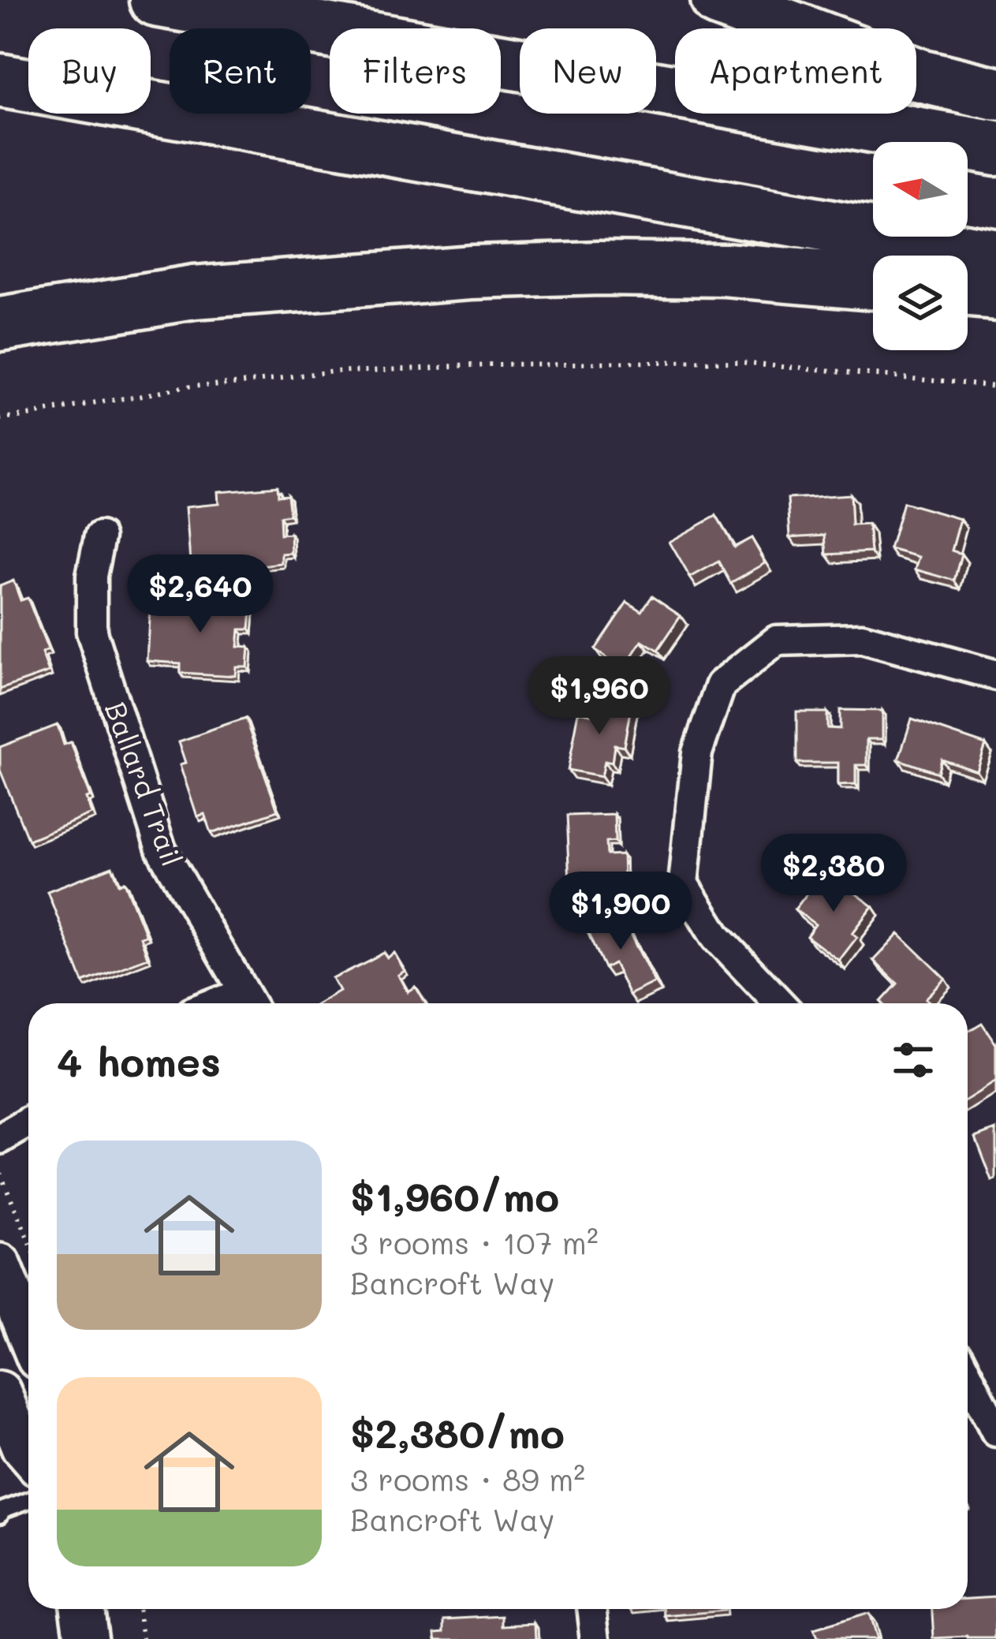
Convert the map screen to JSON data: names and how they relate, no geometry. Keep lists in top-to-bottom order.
{
  "streets": {
    "street": ["Ballard Trail"]
  },
  "north": "left",
  "page": {
    "chip": [
      "Buy",
      "Rent",
      "Filters",
      "New",
      "Apartment"
    ],
    "price": [
      "$2,640",
      "$1,960",
      "$2,380",
      "$1,900"
    ],
    "heading": "4 homes",
    "list": [
      {
        "name": "$1,960/mo",
        "note": "3 rooms · 107 m² · Bancroft Way"
      },
      {
        "name": "$2,380/mo",
        "note": "3 rooms · 89 m² · Bancroft Way"
      }
    ]
  }
}
